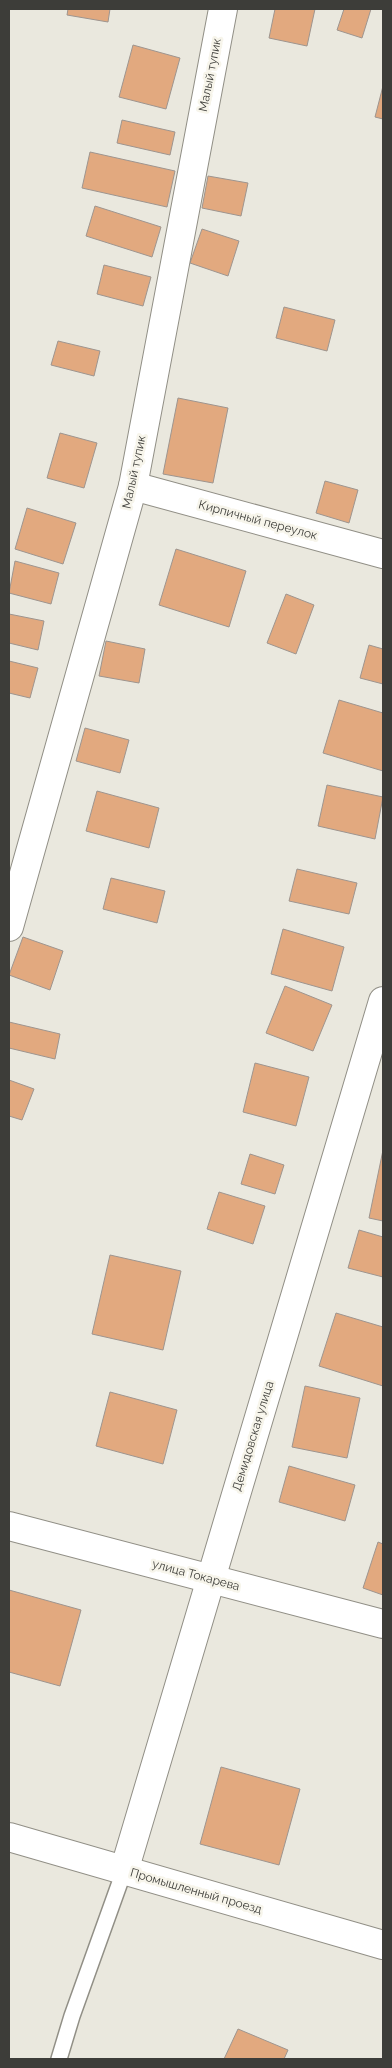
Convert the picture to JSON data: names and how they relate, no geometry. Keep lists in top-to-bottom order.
{
  "streets": {
    "street": [
      "Малый тупик",
      "Кирпичный переулок",
      "Демидовская улица",
      "улица Токарева",
      "Промышленный проезд"
    ]
  },
  "crossings": [
    ["Малый тупик", "Кирпичный переулок"],
    ["Демидовская улица", "улица Токарева"],
    ["Демидовская улица", "Промышленный проезд"]
  ]
}
